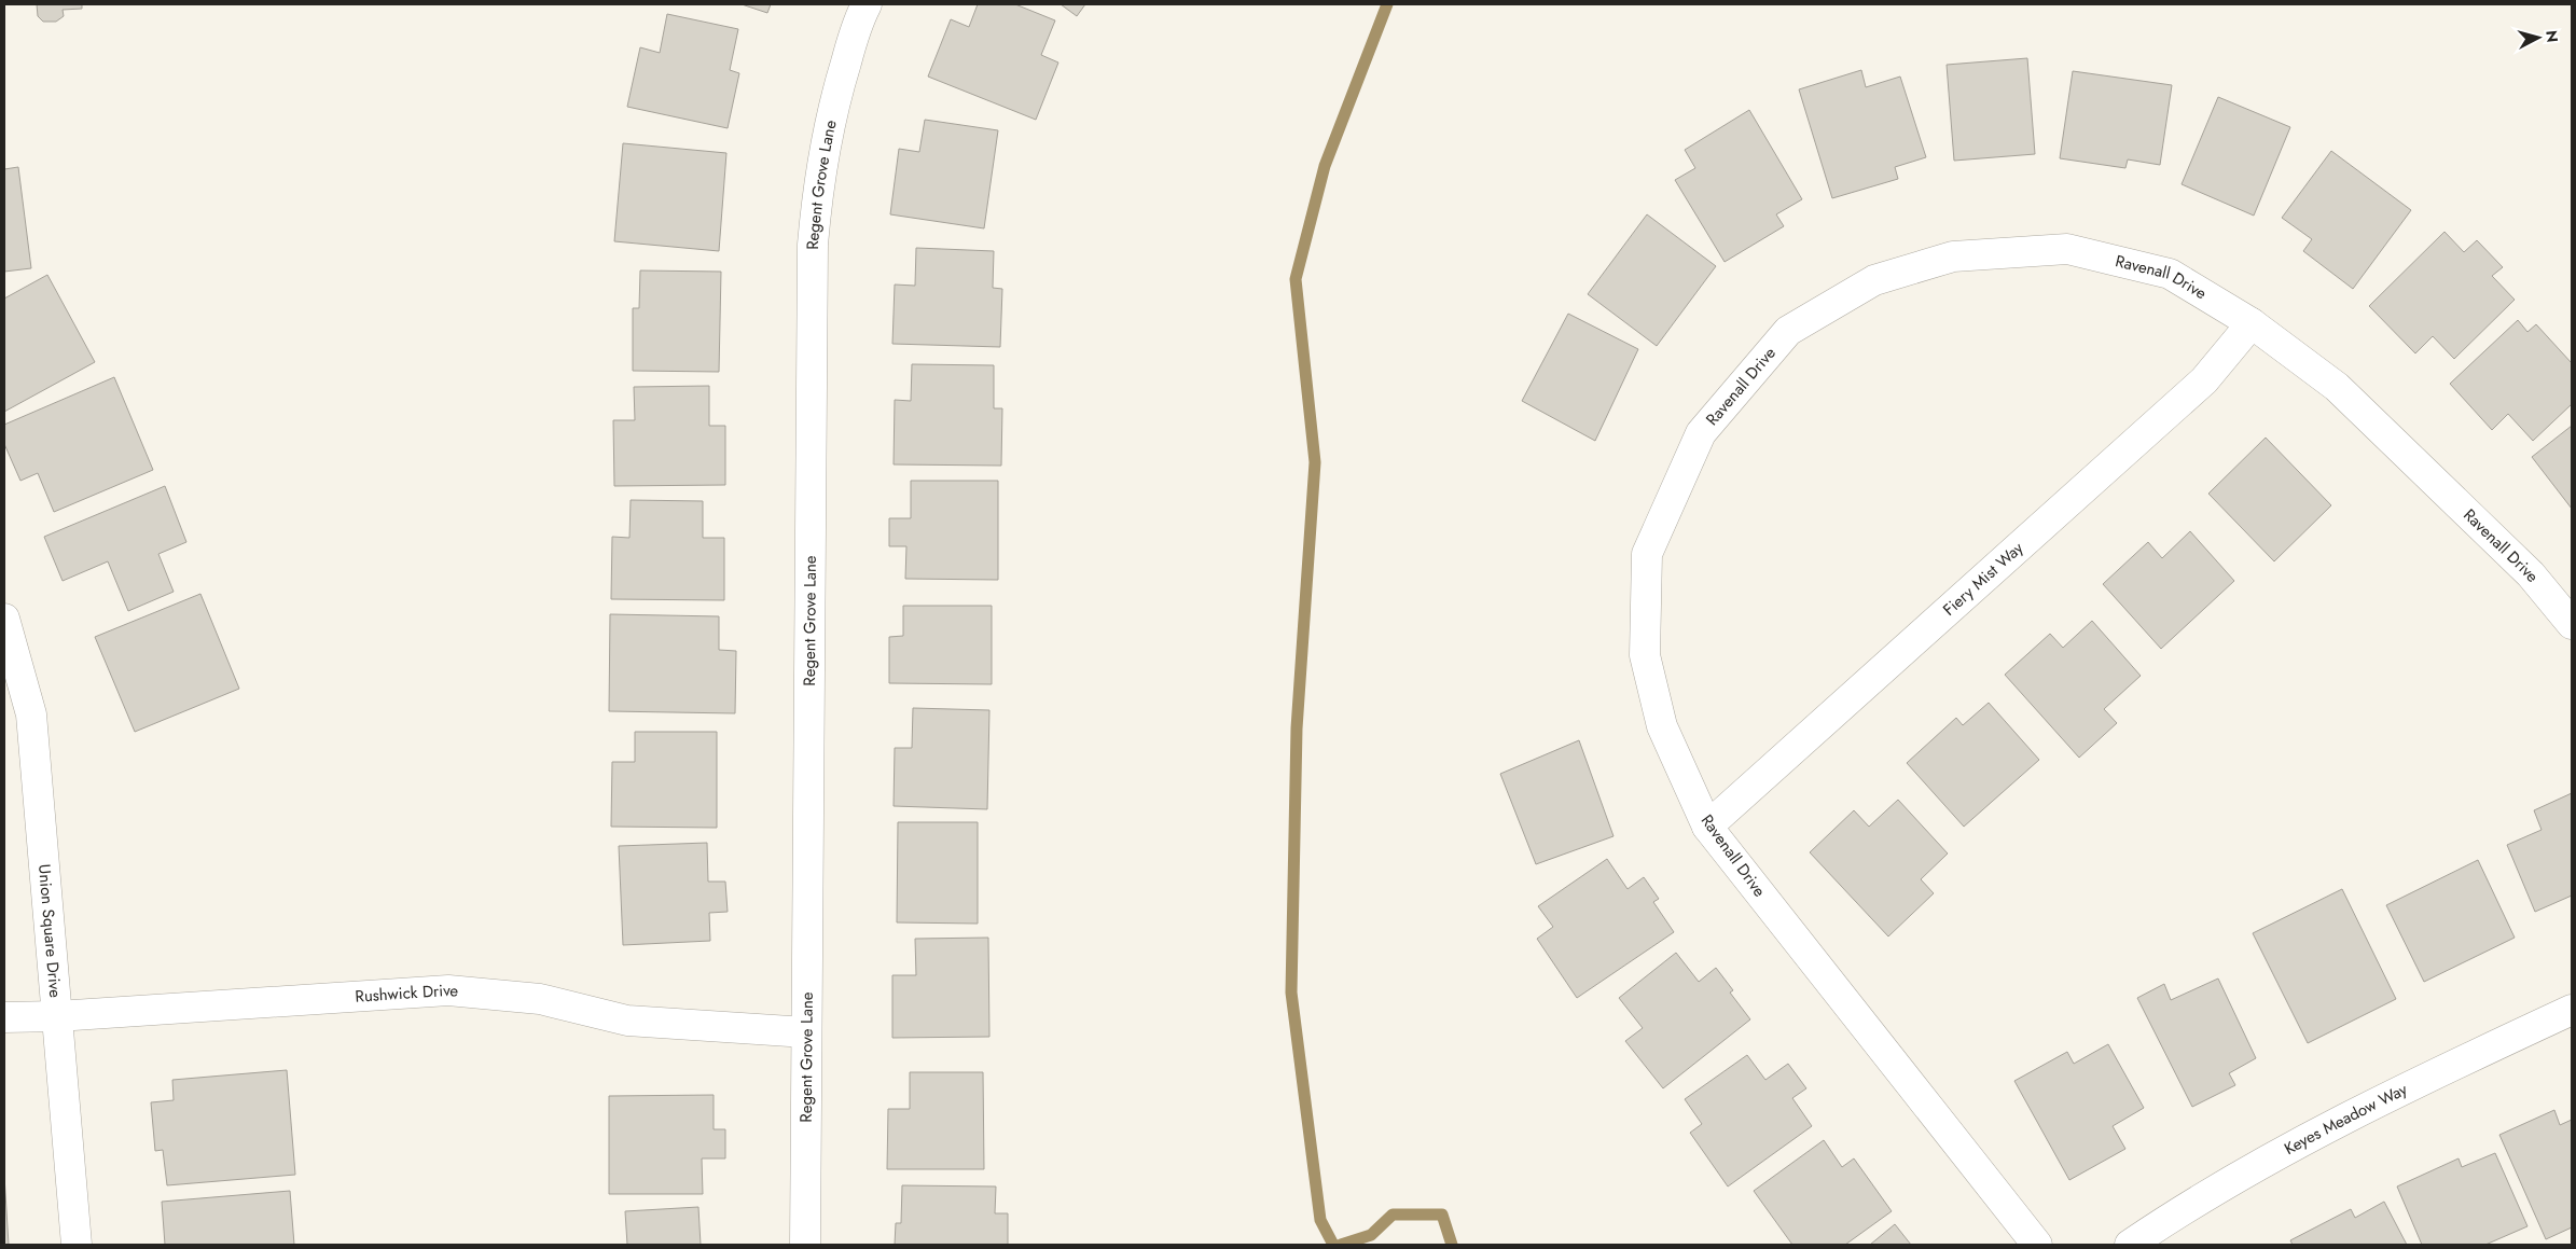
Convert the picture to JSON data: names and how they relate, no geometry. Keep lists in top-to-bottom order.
{
  "streets": {
    "street": [
      "Regent Grove Lane",
      "Ravenall Drive",
      "Fiery Mist Way",
      "Union Square Drive",
      "Rushwick Drive",
      "Keyes Meadow Way"
    ]
  },
  "crossings": [
    ["Regent Grove Lane", "Rushwick Drive"],
    ["Ravenall Drive", "Fiery Mist Way"],
    ["Union Square Drive", "Rushwick Drive"]
  ],
  "north": "right"
}
